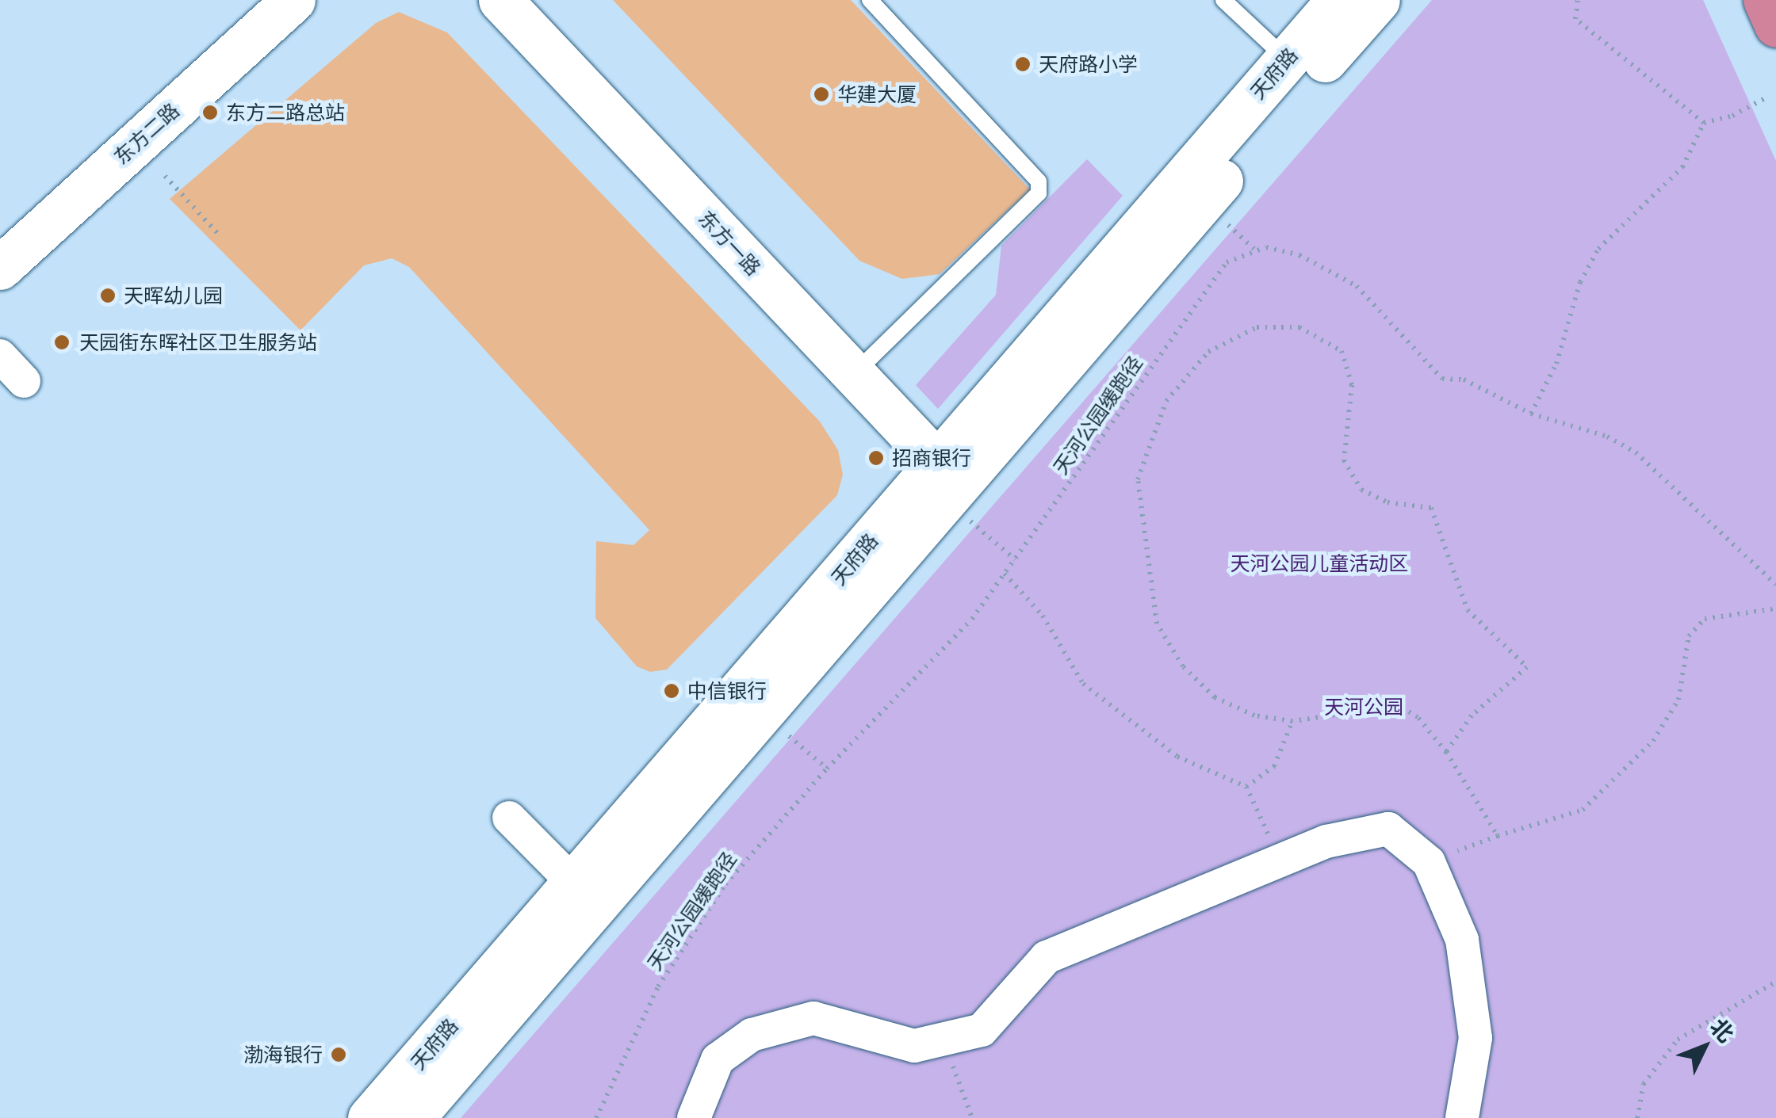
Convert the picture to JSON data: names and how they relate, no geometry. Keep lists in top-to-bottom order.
{
  "streets": {
    "main road": ["天府路", "东方二路", "东方一路"],
    "path": ["天河公园缓跑径"]
  },
  "crossings": [
    ["天府路", "东方一路"]
  ],
  "parks": ["天河公园儿童活动区", "天河公园"],
  "places": [
    "天府路小学",
    "华建大厦",
    "东方二路总站",
    "天晖幼儿园",
    "天园街东晖社区卫生服务站",
    "招商银行",
    "中信银行",
    "渤海银行"
  ],
  "north": "top right"
}
